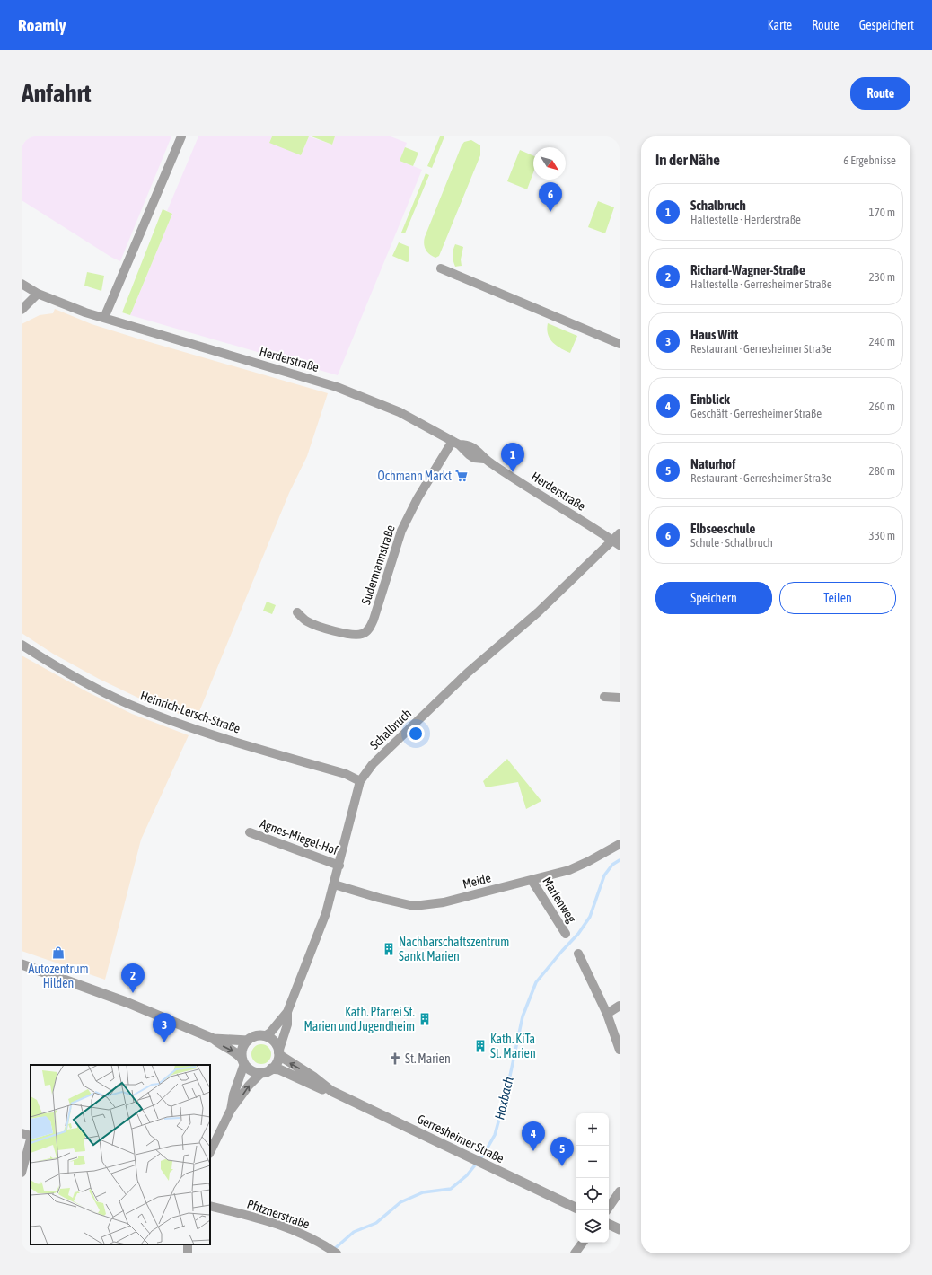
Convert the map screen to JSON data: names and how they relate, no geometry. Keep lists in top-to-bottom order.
{
  "streets": {
    "street": [
      "Herderstraße",
      "Sudermannstraße",
      "Heinrich-Lersch-Straße",
      "Schalbruch",
      "Agnes-Miegel-Hof",
      "Meide",
      "Marienweg",
      "Gerresheimer Straße",
      "Pfitznerstraße"
    ]
  },
  "crossings": [
    ["Herderstraße", "Sudermannstraße"],
    ["Herderstraße", "Schalbruch"],
    ["Heinrich-Lersch-Straße", "Schalbruch"],
    ["Schalbruch", "Agnes-Miegel-Hof"],
    ["Schalbruch", "Meide"],
    ["Schalbruch", "Gerresheimer Straße"],
    ["Meide", "Marienweg"]
  ],
  "water": ["Hoxbach"],
  "places": {
    "supermarket": ["Ochmann Markt"],
    "building": ["Nachbarschaftszentrum Sankt Marien", "Kath. Pfarrei St. Marien und Jugendheim", "Kath. KiTa St. Marien"],
    "shop": ["Autozentrum Hilden"],
    "church": ["St. Marien"]
  },
  "north": "bottom right",
  "page": {
    "header": "Roamly",
    "nav": ["Karte", "Route", "Gespeichert"],
    "buttons": [
      "Route",
      ["Speichern", "Teilen"]
    ],
    "title": "Anfahrt",
    "heading": ["In der Nähe", "6 Ergebnisse"],
    "pins": [
      "6",
      "1",
      "2",
      "3",
      "4",
      "5"
    ],
    "list": [
      {
        "mark": "1",
        "name": "Schalbruch",
        "note": "Haltestelle · Herderstraße",
        "value": "170 m"
      },
      {
        "mark": "2",
        "name": "Richard-Wagner-Straße",
        "note": "Haltestelle · Gerresheimer Straße",
        "value": "230 m"
      },
      {
        "mark": "3",
        "name": "Haus Witt",
        "note": "Restaurant · Gerresheimer Straße",
        "value": "240 m"
      },
      {
        "mark": "4",
        "name": "Einblick",
        "note": "Geschäft · Gerresheimer Straße",
        "value": "260 m"
      },
      {
        "mark": "5",
        "name": "Naturhof",
        "note": "Restaurant · Gerresheimer Straße",
        "value": "280 m"
      },
      {
        "mark": "6",
        "name": "Elbseeschule",
        "note": "Schule · Schalbruch",
        "value": "330 m"
      }
    ],
    "map_buttons": ["+", "−"]
  }
}
